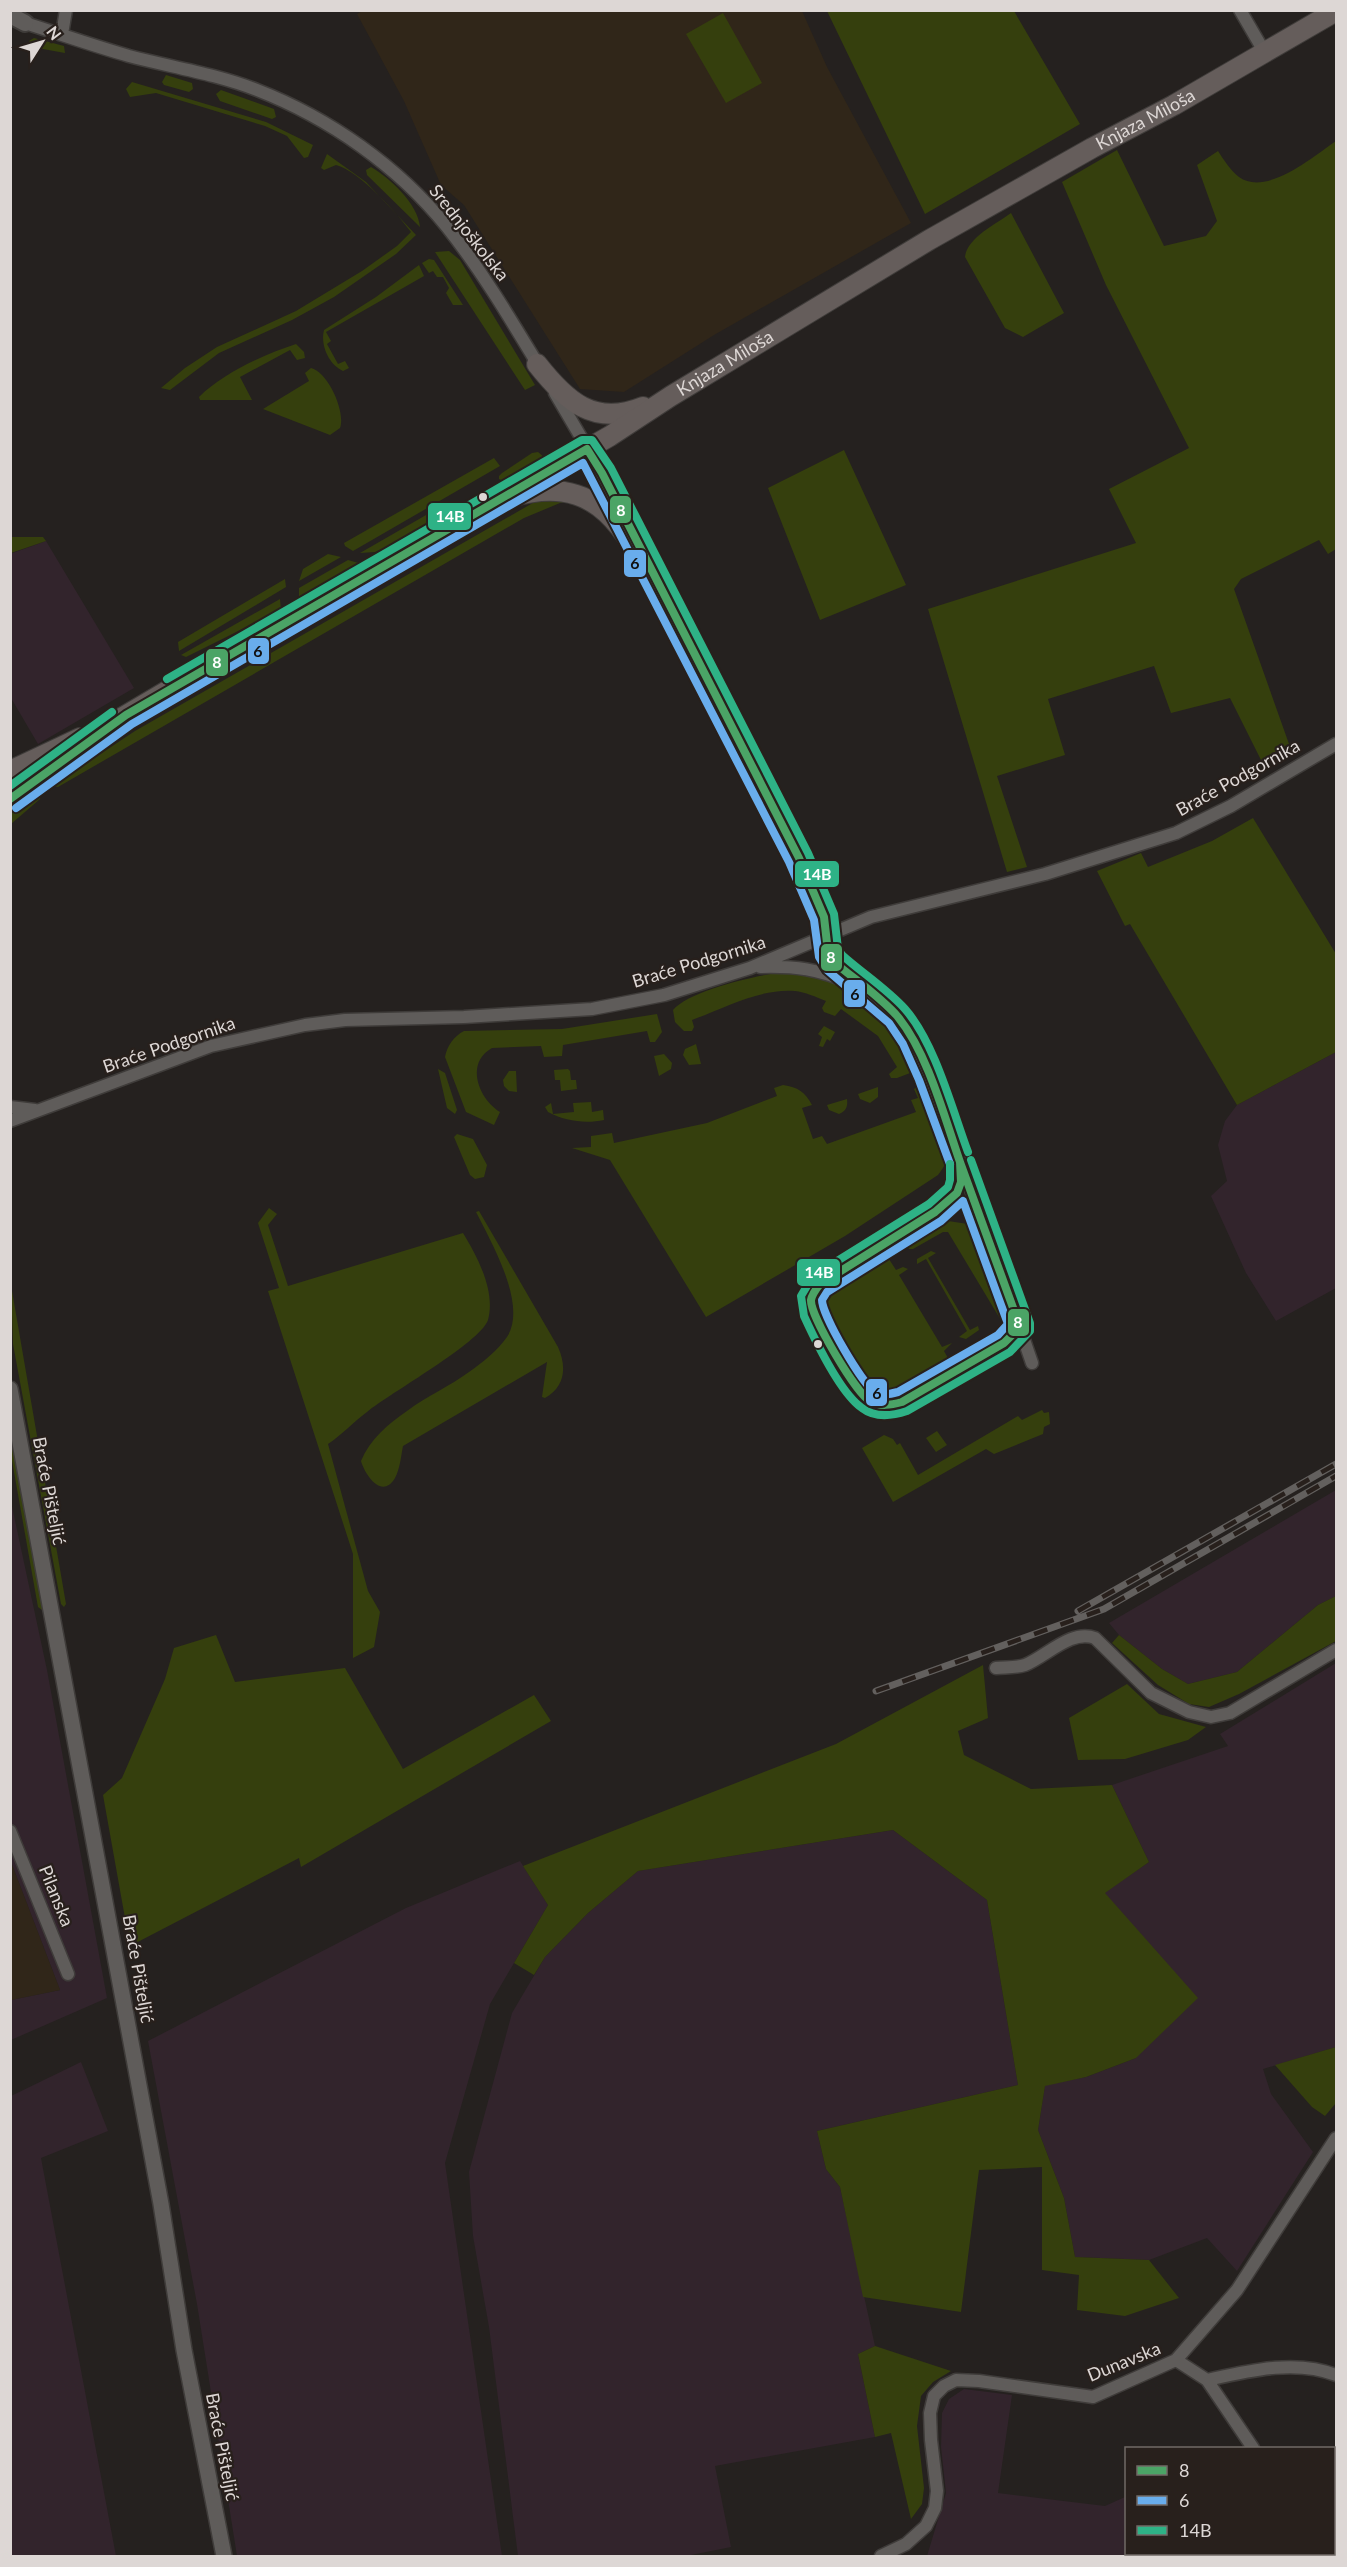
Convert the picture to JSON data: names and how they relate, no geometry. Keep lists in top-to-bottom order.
{
  "streets": {
    "main road": ["Knjaza Miloša"],
    "street": [
      "Srednjoškolska",
      "Braće Podgornika",
      "Braće Pišteljić",
      "Pilanska",
      "Dunavska"
    ]
  },
  "crossings": [
    ["Knjaza Miloša", "Srednjoškolska"],
    ["Srednjoškolska", "Braće Podgornika"]
  ],
  "lines": ["transit line 14B", "transit line 8", "transit line 6"],
  "legend": ["8", "6", "14B"],
  "north": "top right"
}
